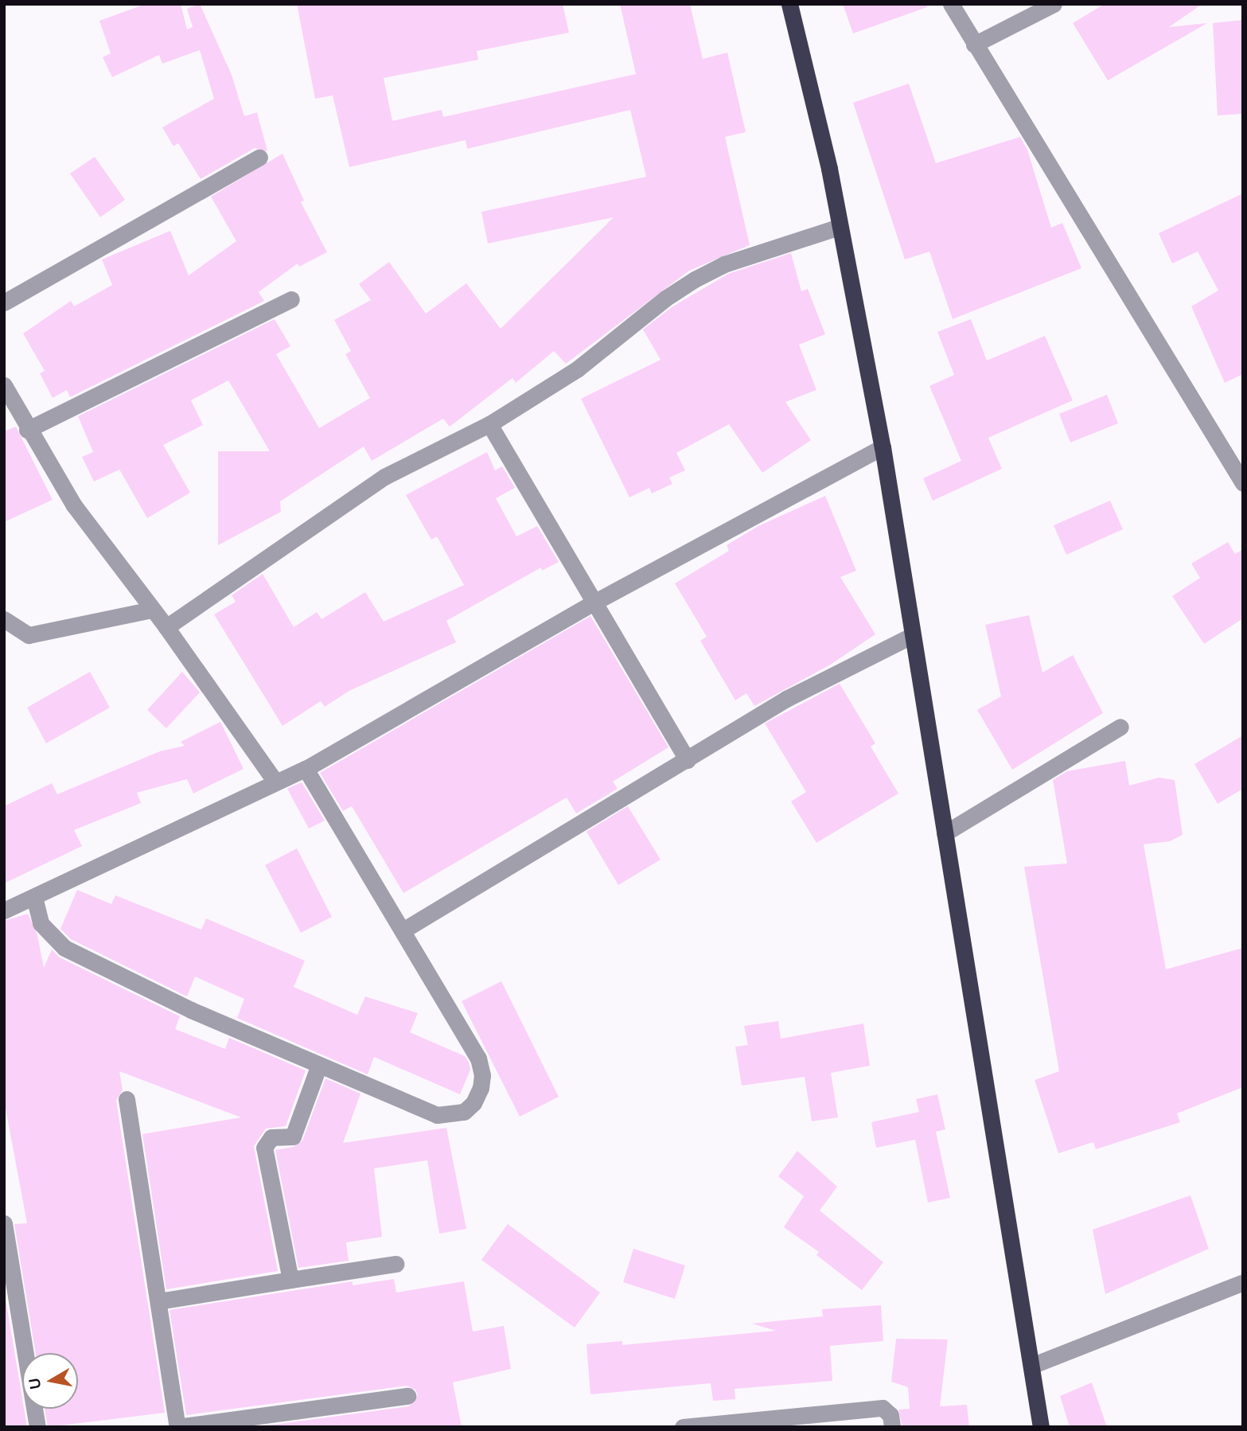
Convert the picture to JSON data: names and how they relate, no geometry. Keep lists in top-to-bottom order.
{
  "north": "left"
}
